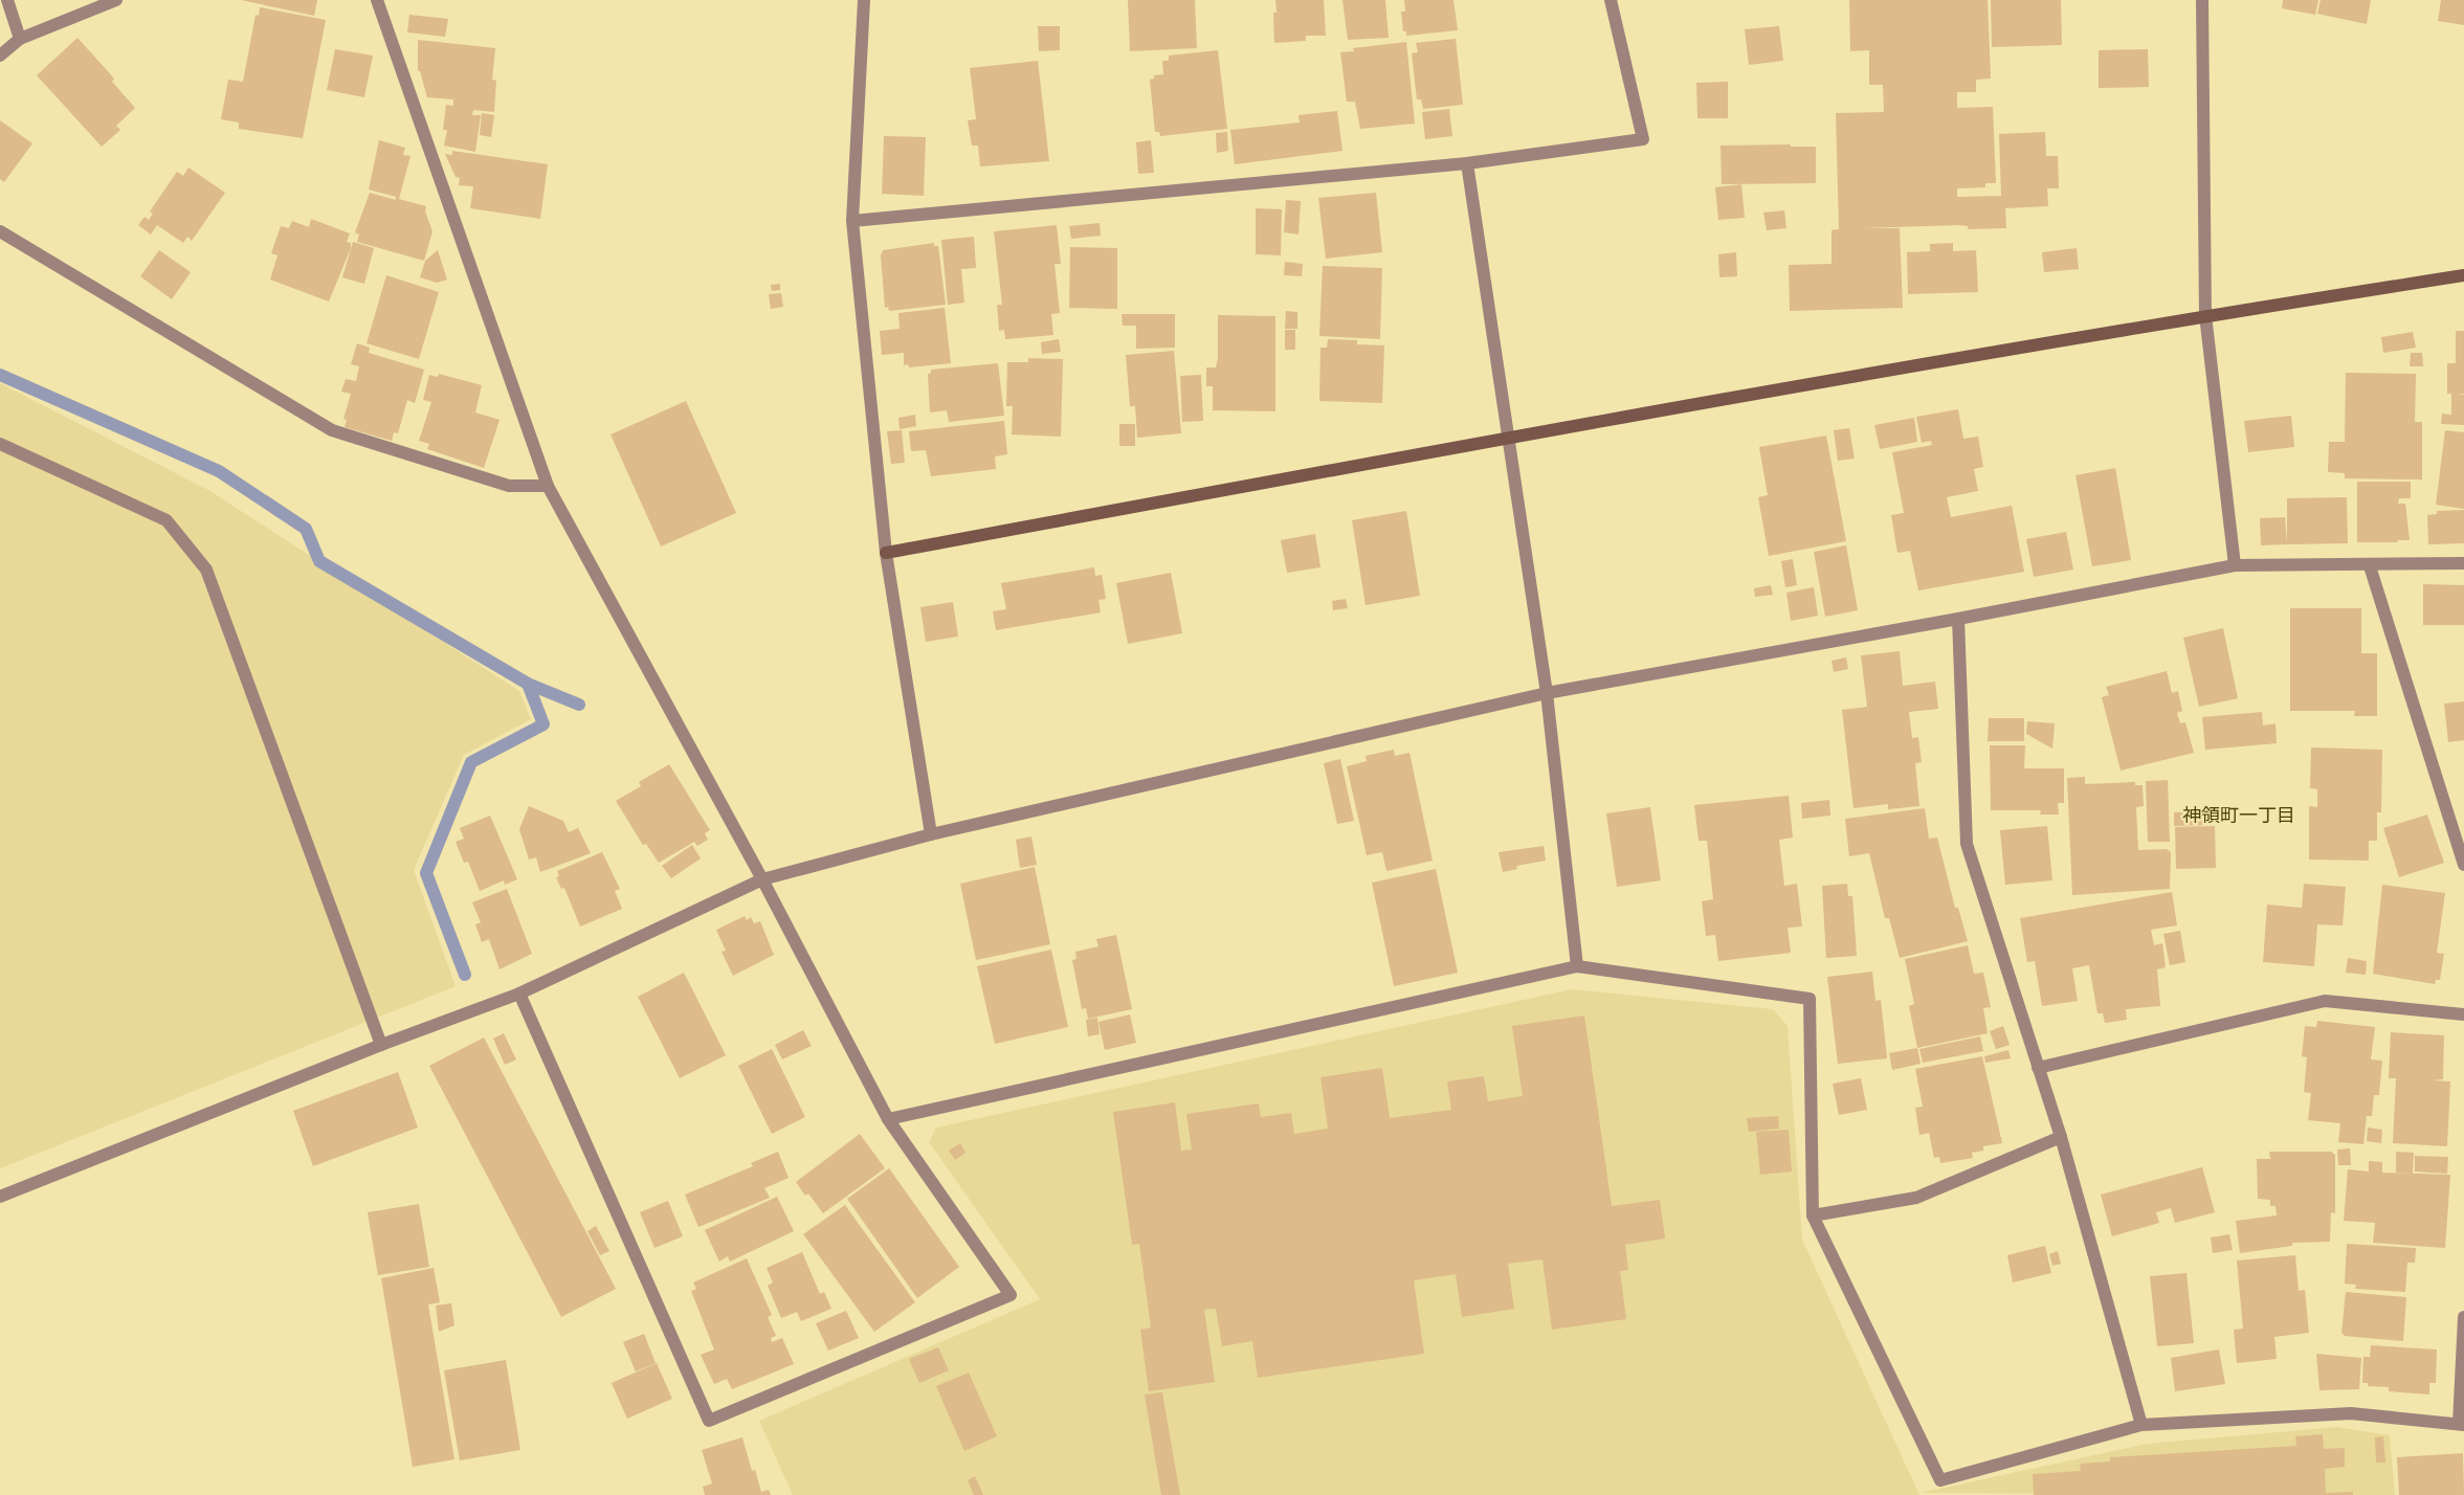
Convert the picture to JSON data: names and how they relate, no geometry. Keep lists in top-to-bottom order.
{
  "districts": ["神領町一丁目"]
}
